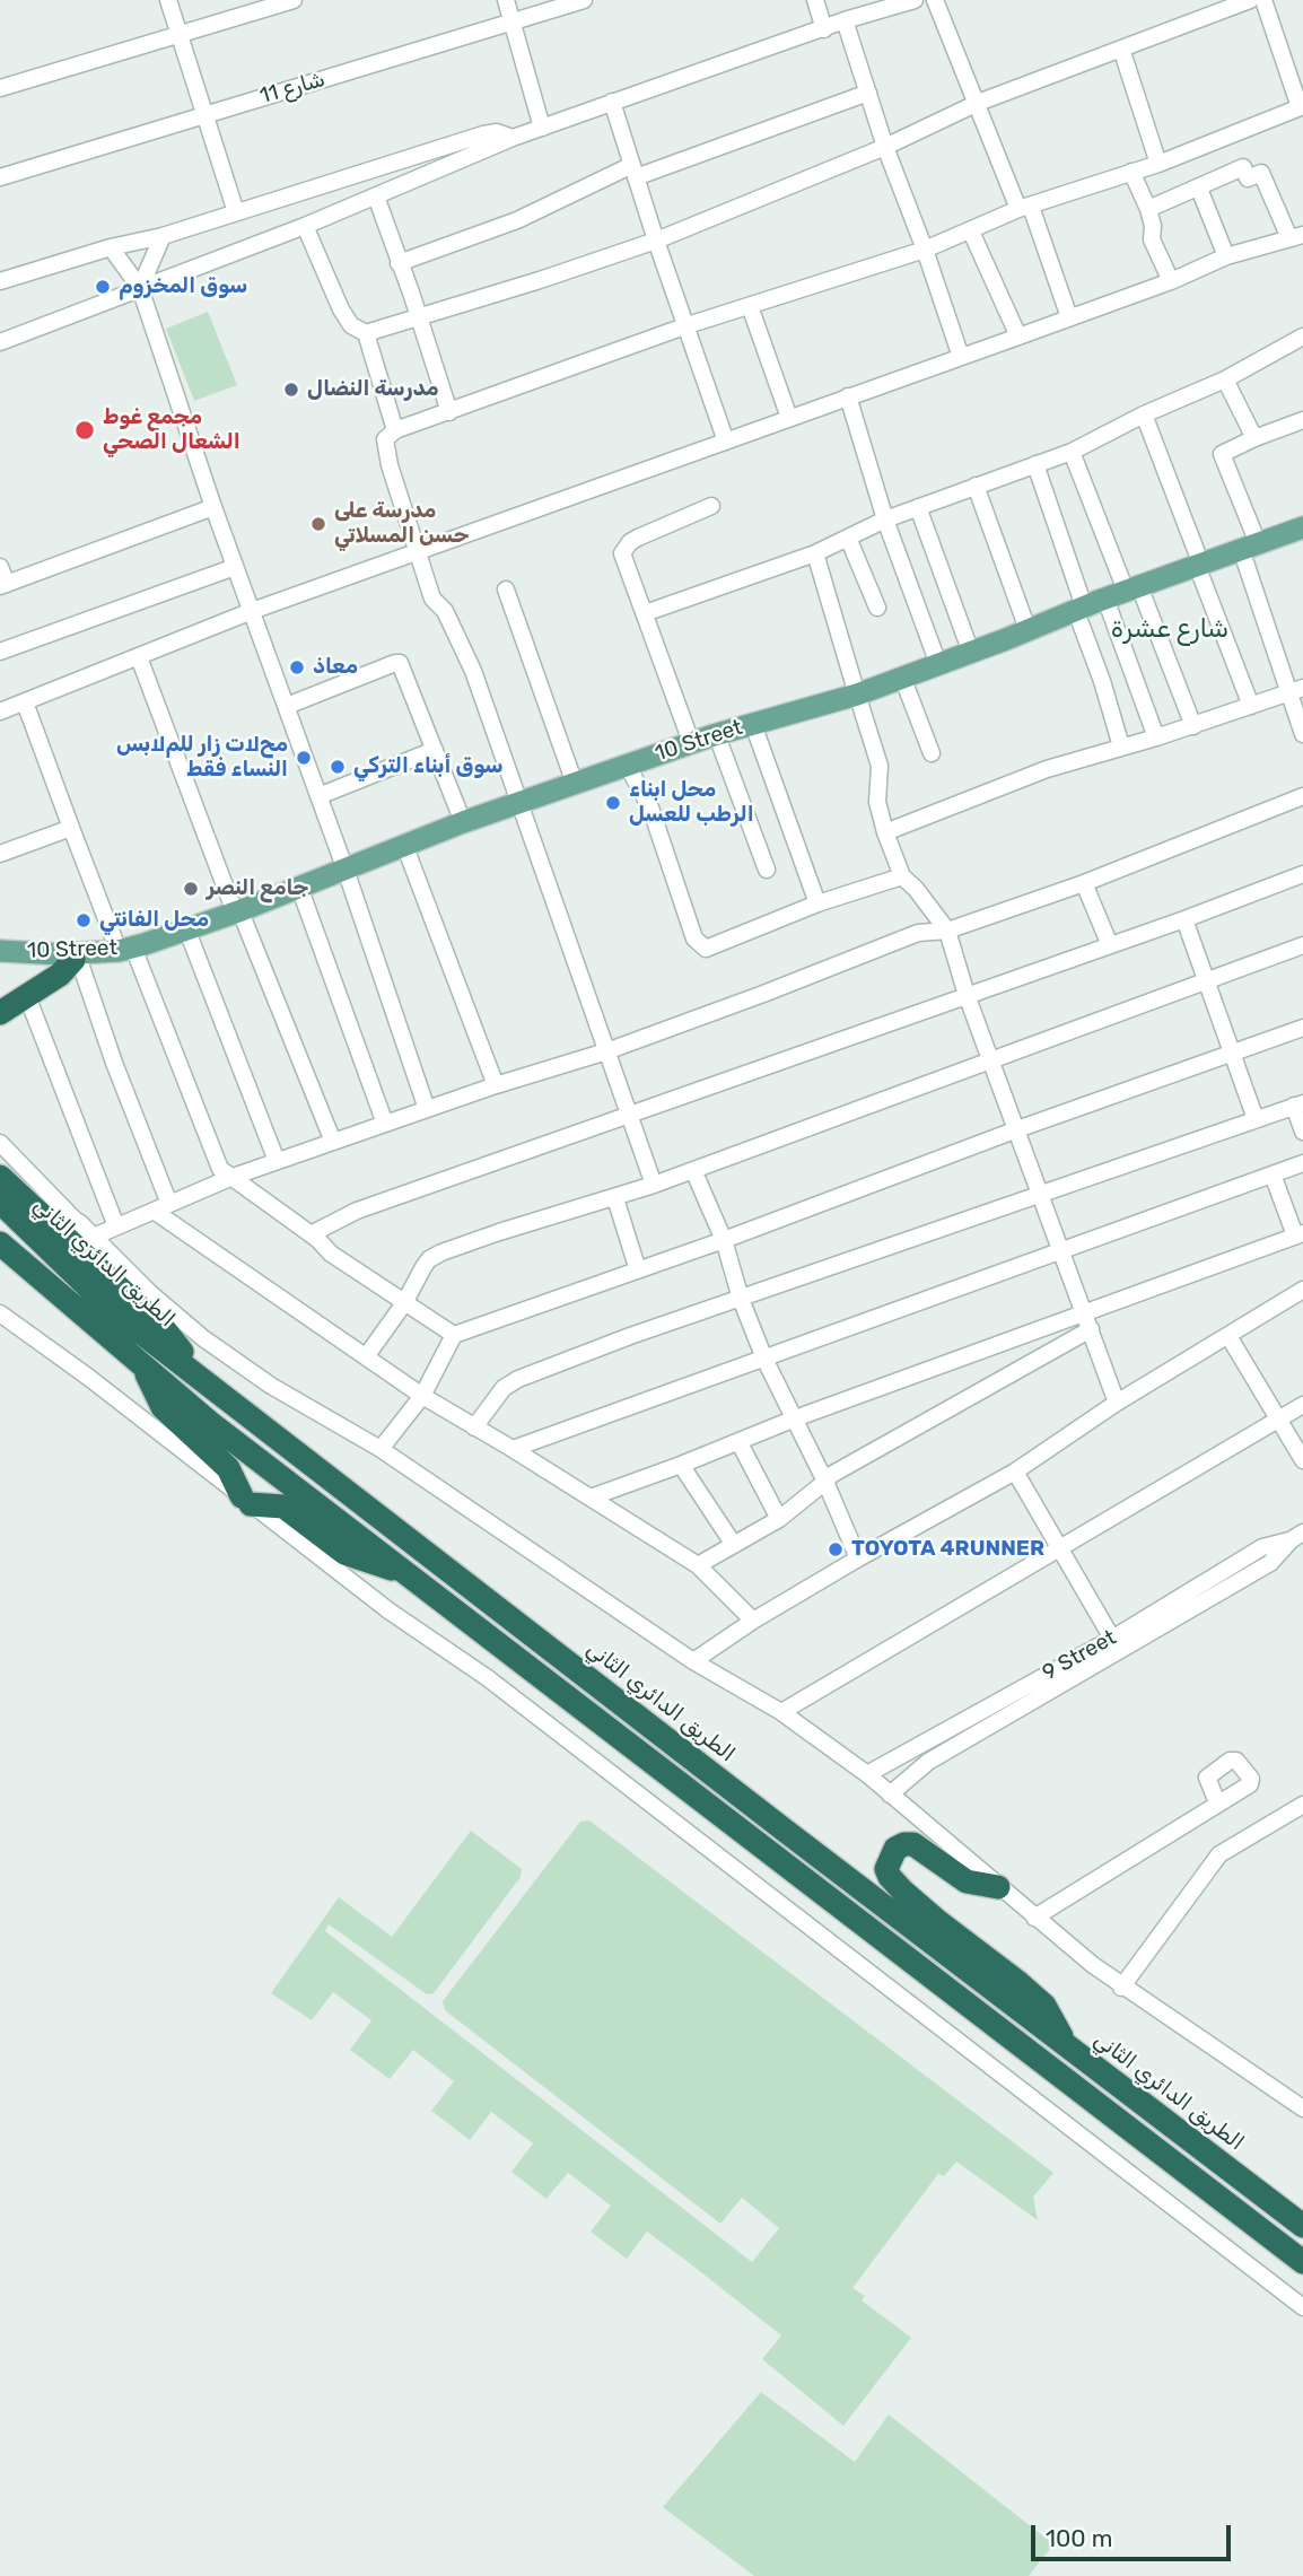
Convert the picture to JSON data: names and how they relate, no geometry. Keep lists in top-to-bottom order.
{
  "streets": {
    "highway": ["الطريق الدائري الثاني"],
    "main road": ["10 Street"],
    "street": ["شارع 11", "9 Street"]
  },
  "districts": ["شارع عشرة"],
  "places": [
    "سوق المخزوم",
    "مدرسة النضال",
    "مجمع غوط الشعال الصحي",
    "مدرسة على حسن المسلاتي",
    "معاذ",
    "محﻻت زار للمﻻبس النساء فقط",
    "سوق أبناء التركي",
    "محل ابناء الرطب للعسل",
    "جامع النصر",
    "محل الفانتي",
    "TOYOTA 4RUNNER"
  ],
  "scale_bar": "100 m"
}
